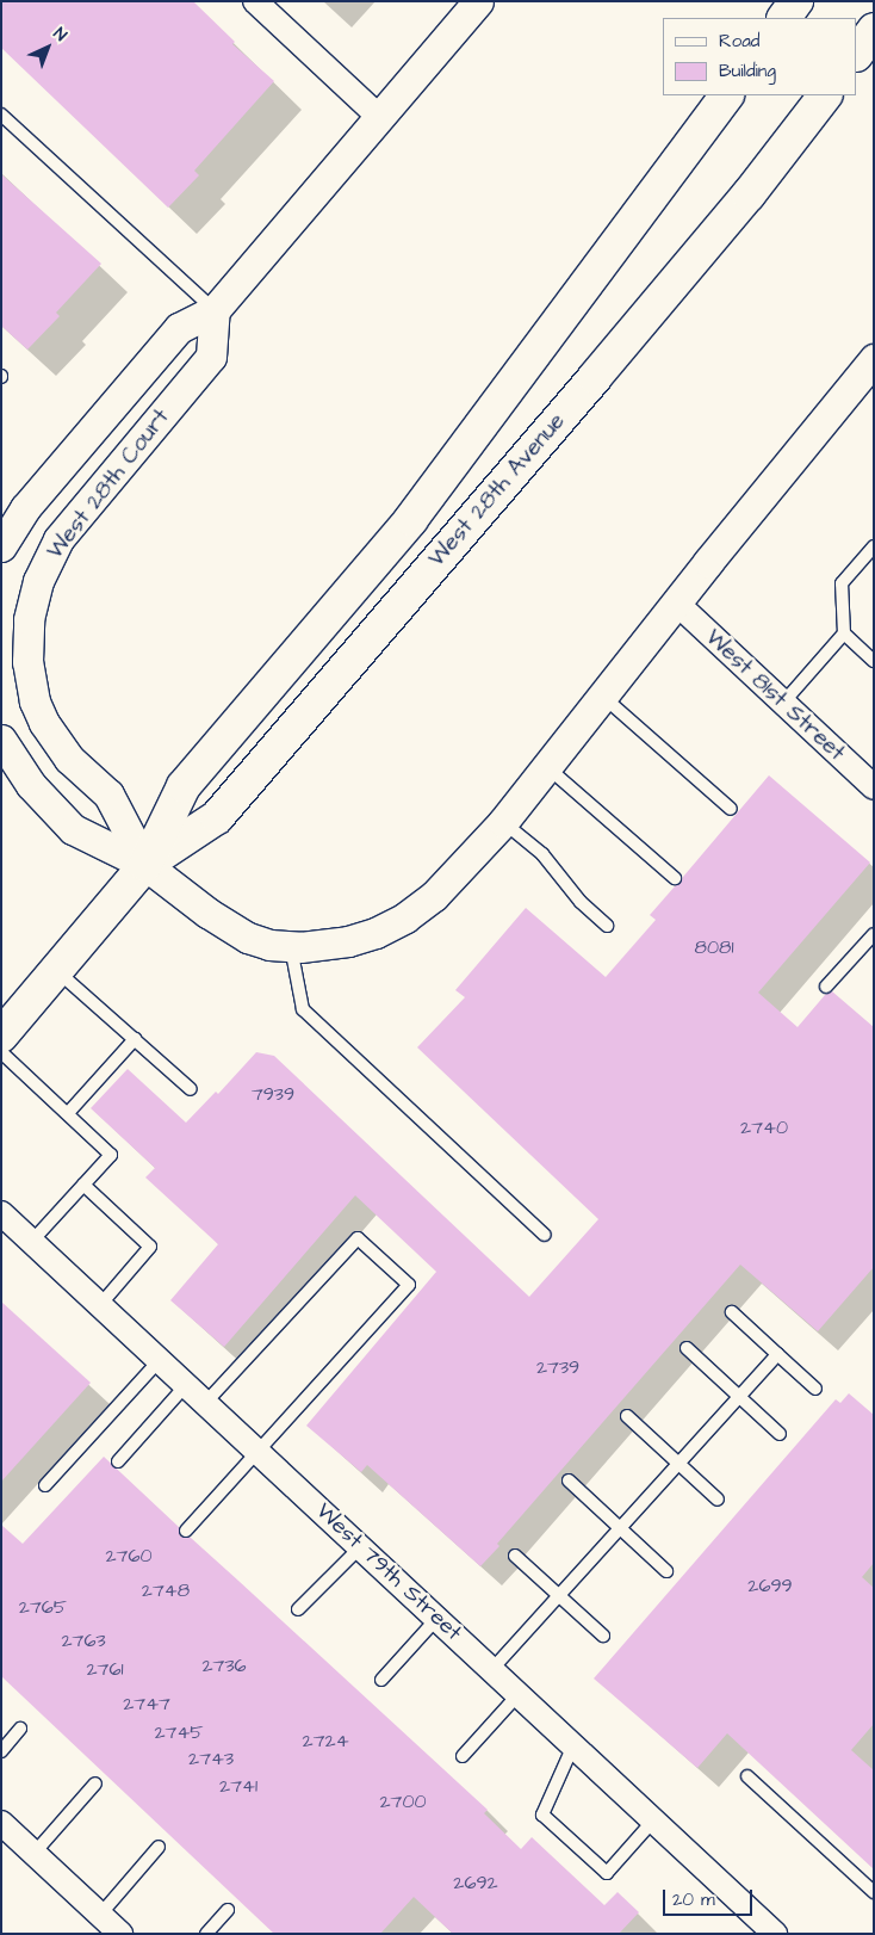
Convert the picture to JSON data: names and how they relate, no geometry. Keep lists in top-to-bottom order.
{
  "streets": {
    "main road": ["West 28th Avenue"],
    "street": ["West 28th Court", "West 81st Street", "West 79th Street"]
  },
  "crossings": [
    ["West 28th Court", "West 28th Avenue"]
  ],
  "house_numbers": [
    "8081",
    "7939",
    "2740",
    "2739",
    "2760",
    "2699",
    "2748",
    "2765",
    "2763",
    "2736",
    "2761",
    "2747",
    "2745",
    "2724",
    "2743",
    "2741",
    "2700",
    "2692"
  ],
  "legend": ["Road", "Building"],
  "scale_bar": "20 m",
  "north": "top right"
}
